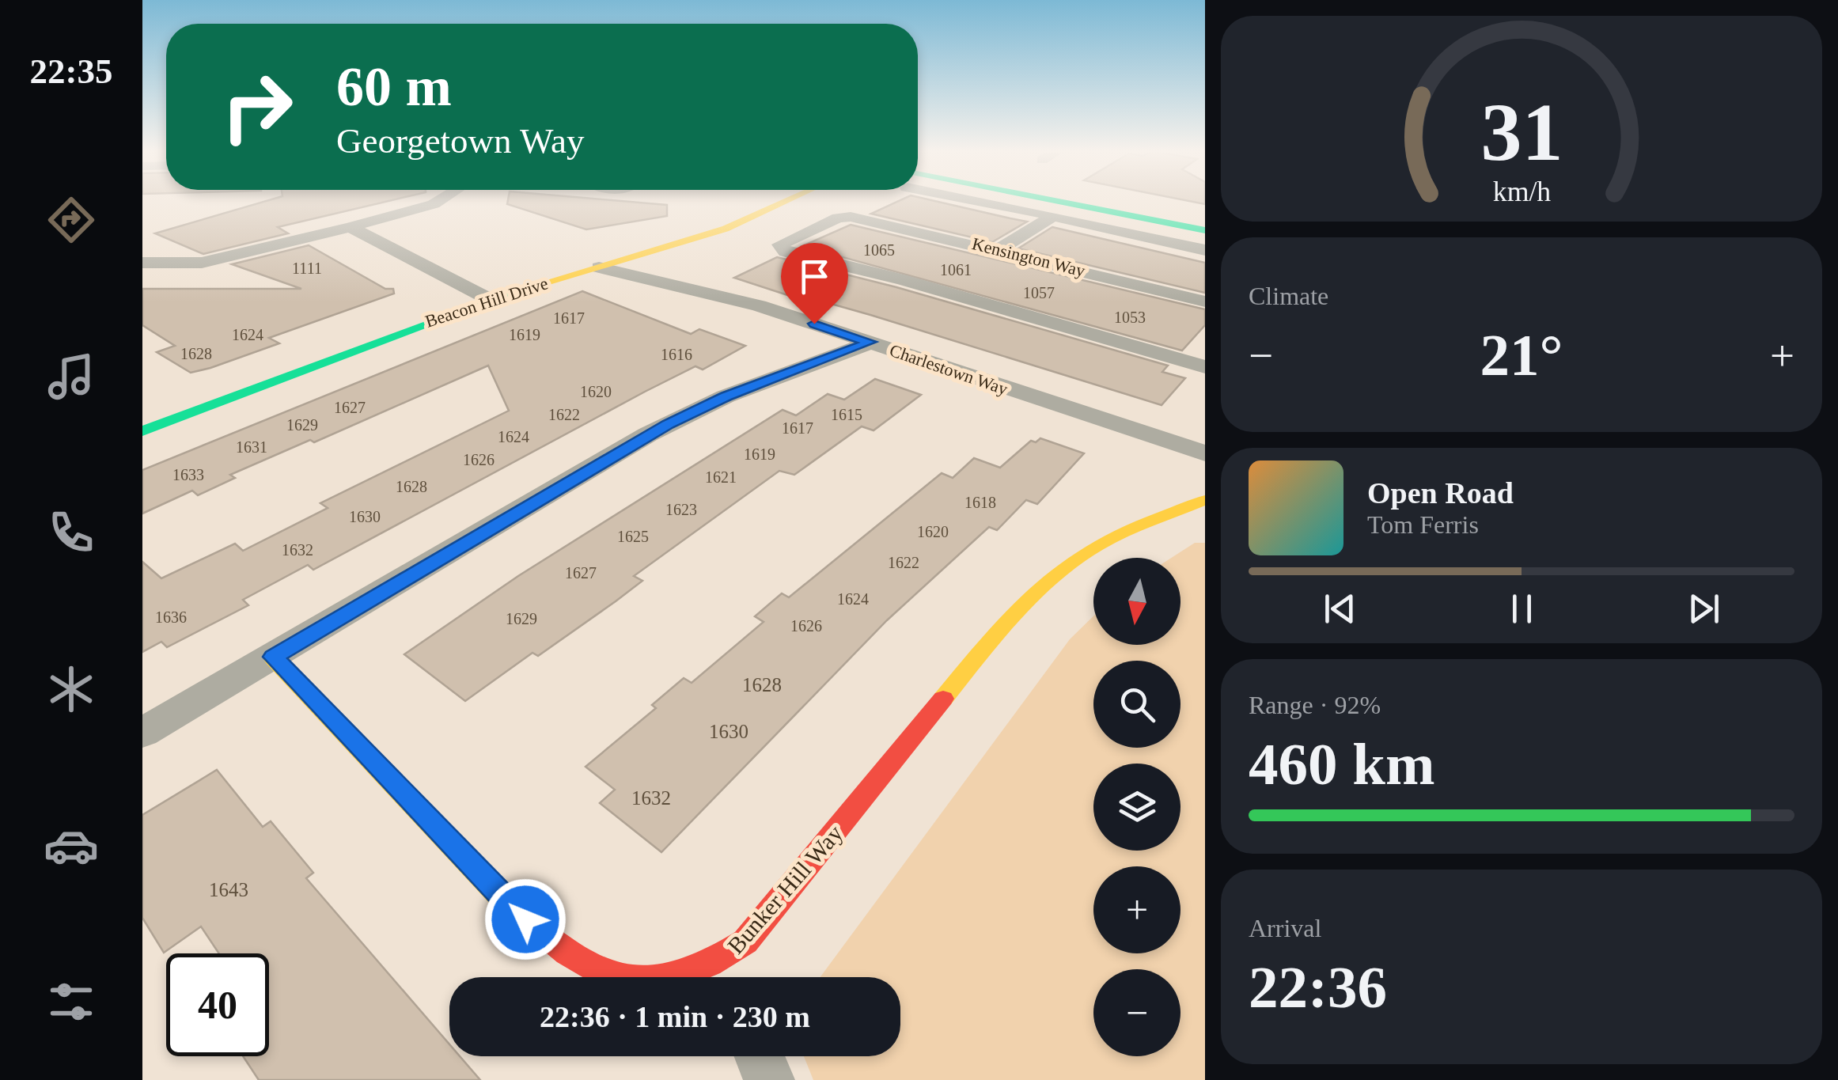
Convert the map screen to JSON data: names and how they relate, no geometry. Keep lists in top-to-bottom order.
{
  "streets": {
    "street": [
      "Kensington Way",
      "Beacon Hill Drive",
      "Charlestown Way",
      "Bunker Hill Way"
    ]
  },
  "crossings": [
    ["Beacon Hill Drive", "Charlestown Way"]
  ],
  "house_numbers": [
    "1065",
    "1111",
    "1061",
    "1057",
    "1053",
    "1617",
    "1624",
    "1619",
    "1628",
    "1616",
    "1620",
    "1627",
    "1622",
    "1615",
    "1629",
    "1617",
    "1624",
    "1631",
    "1619",
    "1626",
    "1633",
    "1621",
    "1628",
    "1618",
    "1623",
    "1630",
    "1620",
    "1625",
    "1632",
    "1622",
    "1627",
    "1624",
    "1636",
    "1629",
    "1626",
    "1628",
    "1630",
    "1632",
    "1643"
  ],
  "north": "bottom",
  "page": {
    "tabs": "22:35",
    "turn": ["60 m", "Georgetown Way"],
    "tile": [
      "Climate",
      ["Range · 92%", "460 km"],
      ["Arrival", "22:36"]
    ],
    "heat": ["−", "21°", "+"],
    "song": ["Open Road", "Tom Ferris"],
    "map_buttons": ["+", "−"],
    "limit": "40",
    "trip": "22:36 · 1 min · 230 m",
    "gauge": ["31", "km/h"]
  }
}
